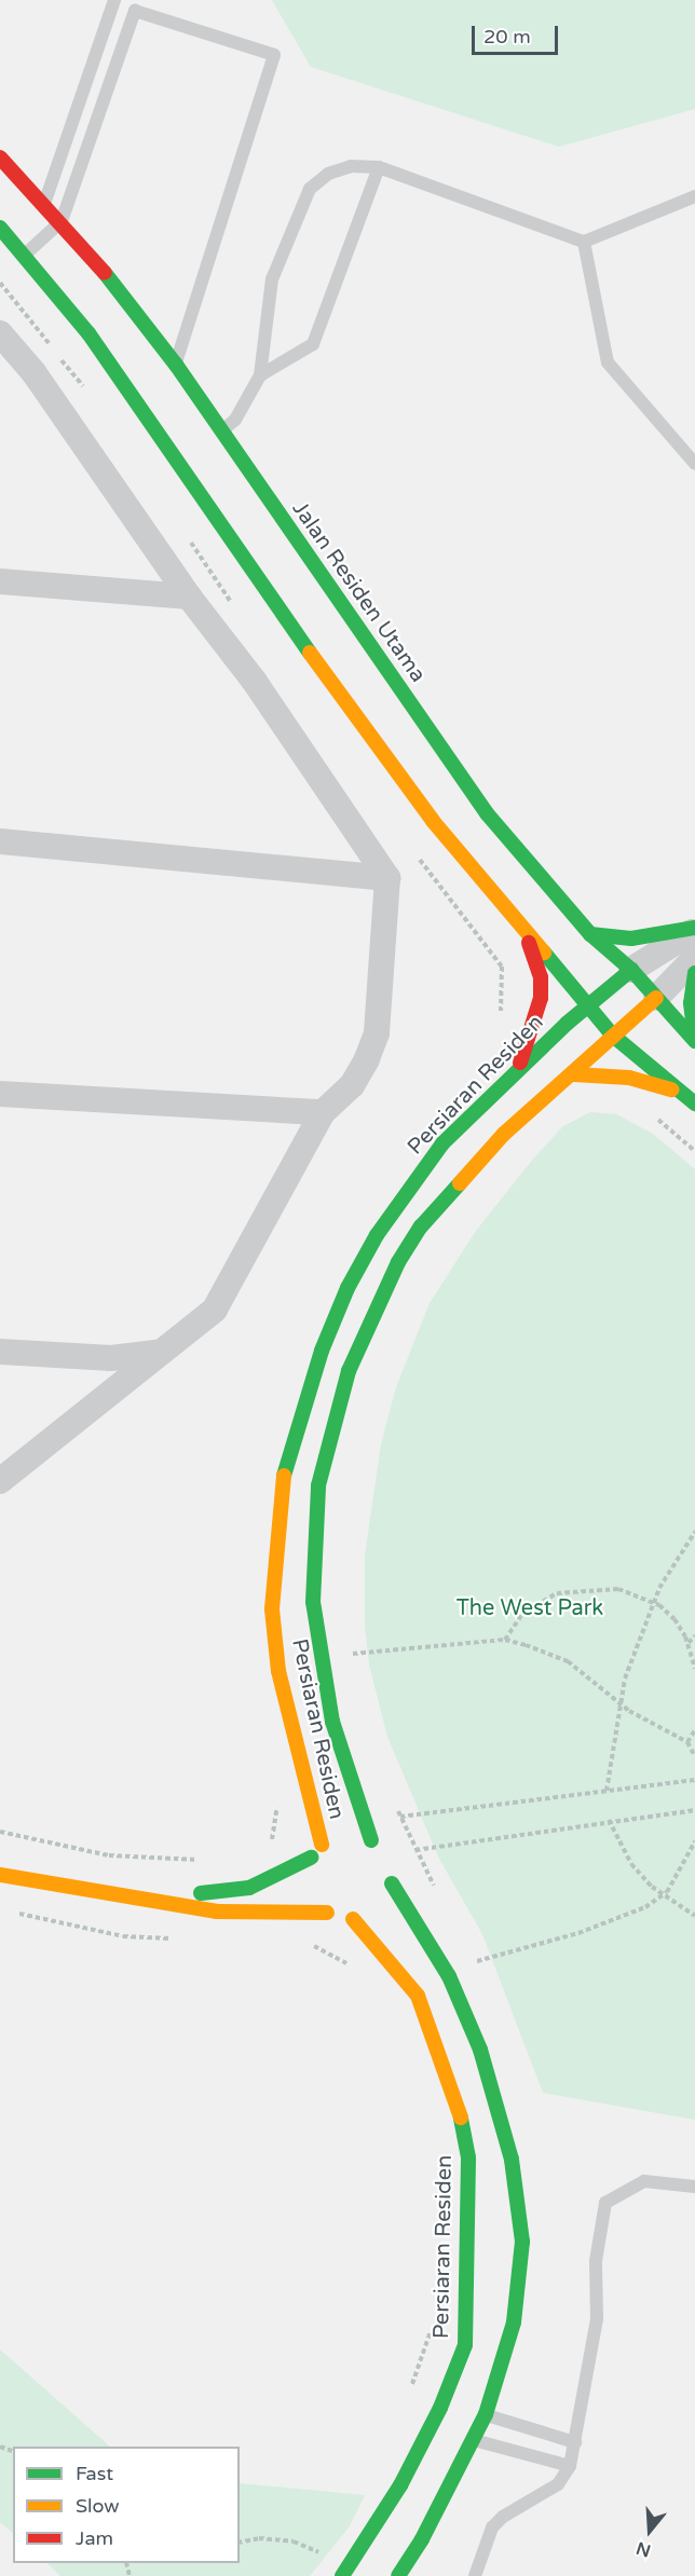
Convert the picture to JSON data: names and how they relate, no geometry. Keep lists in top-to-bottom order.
{
  "streets": {
    "street": ["Jalan Residen Utama", "Persiaran Residen"]
  },
  "crossings": [
    ["Jalan Residen Utama", "Persiaran Residen"]
  ],
  "parks": ["The West Park"],
  "legend": ["Fast", "Slow", "Jam"],
  "scale_bar": "20 m",
  "north": "bottom"
}
